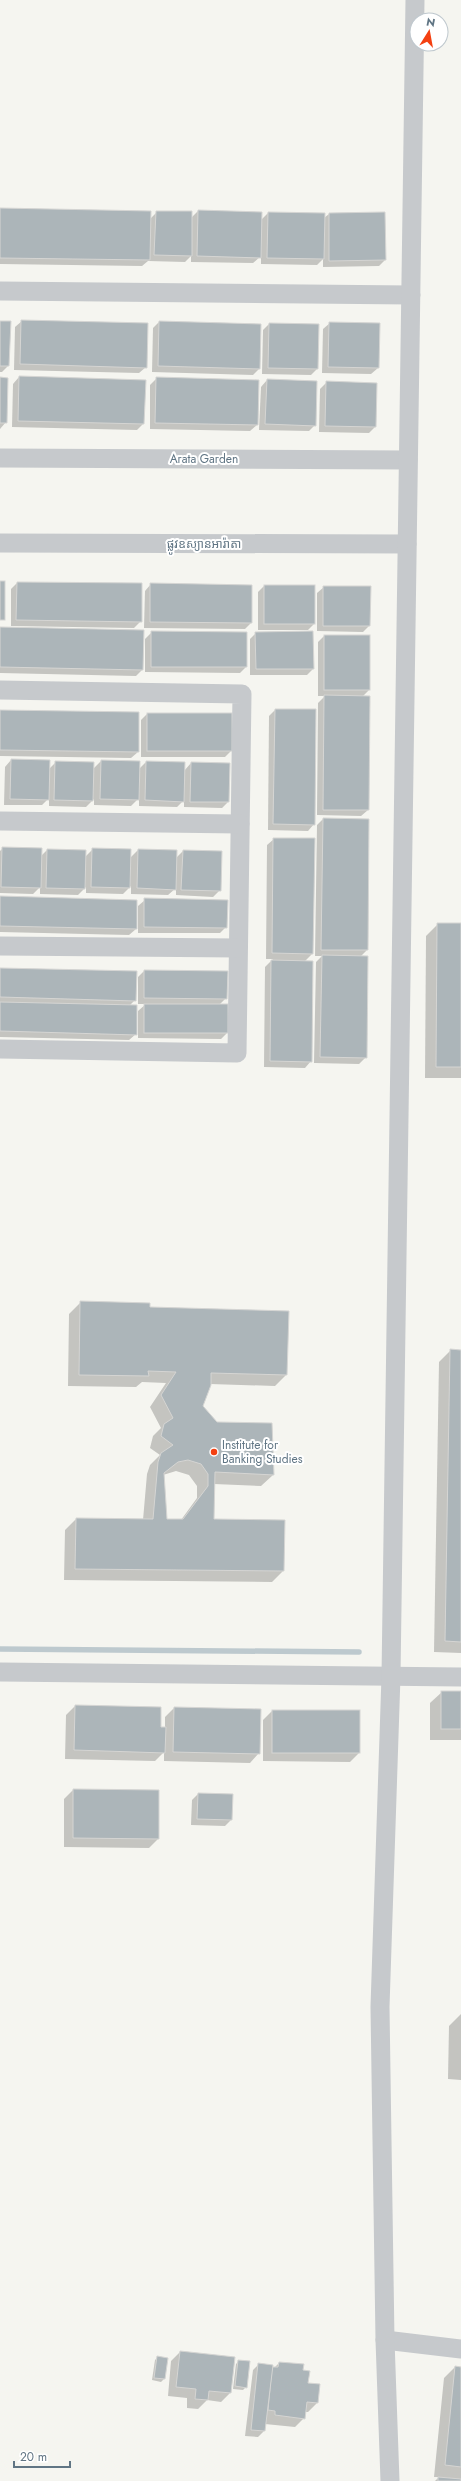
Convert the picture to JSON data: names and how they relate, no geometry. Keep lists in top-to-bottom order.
{
  "streets": {
    "street": ["Arata Garden", "ផ្លូវឧស្យានអារ៉ាតា"]
  },
  "places": ["Institute for Banking Studies"],
  "scale_bar": "20 m",
  "north": "top"
}
